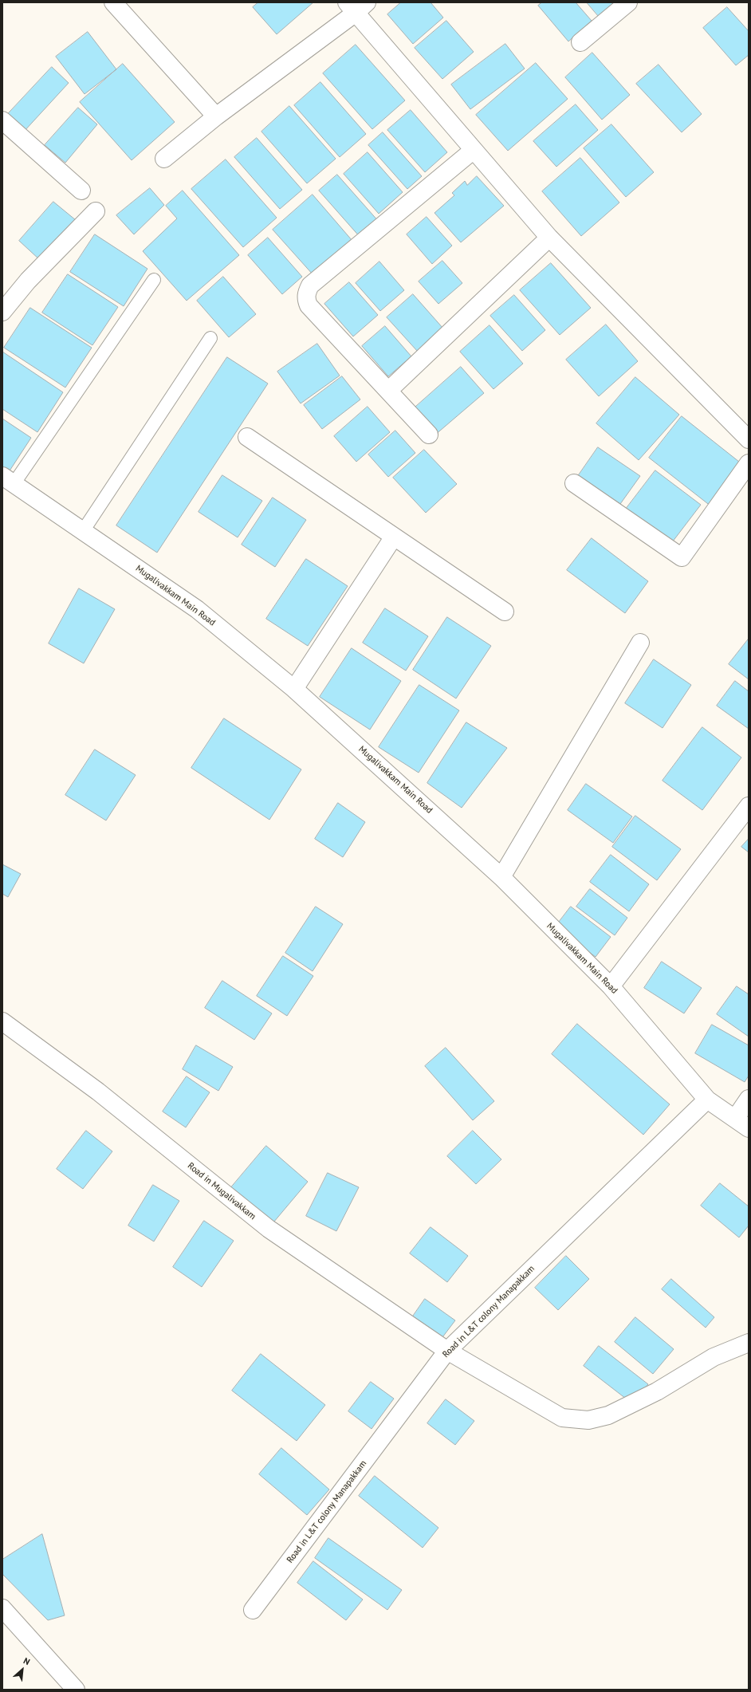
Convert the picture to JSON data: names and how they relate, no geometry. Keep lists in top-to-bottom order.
{
  "streets": {
    "street": ["Mugalivakkam Main Road", "Road in Mugalivakkam", "Road in L&T colony Manapakkam"]
  },
  "crossings": [
    ["Mugalivakkam Main Road", "Road in L&T colony Manapakkam"],
    ["Road in Mugalivakkam", "Road in L&T colony Manapakkam"]
  ],
  "north": "top right"
}
